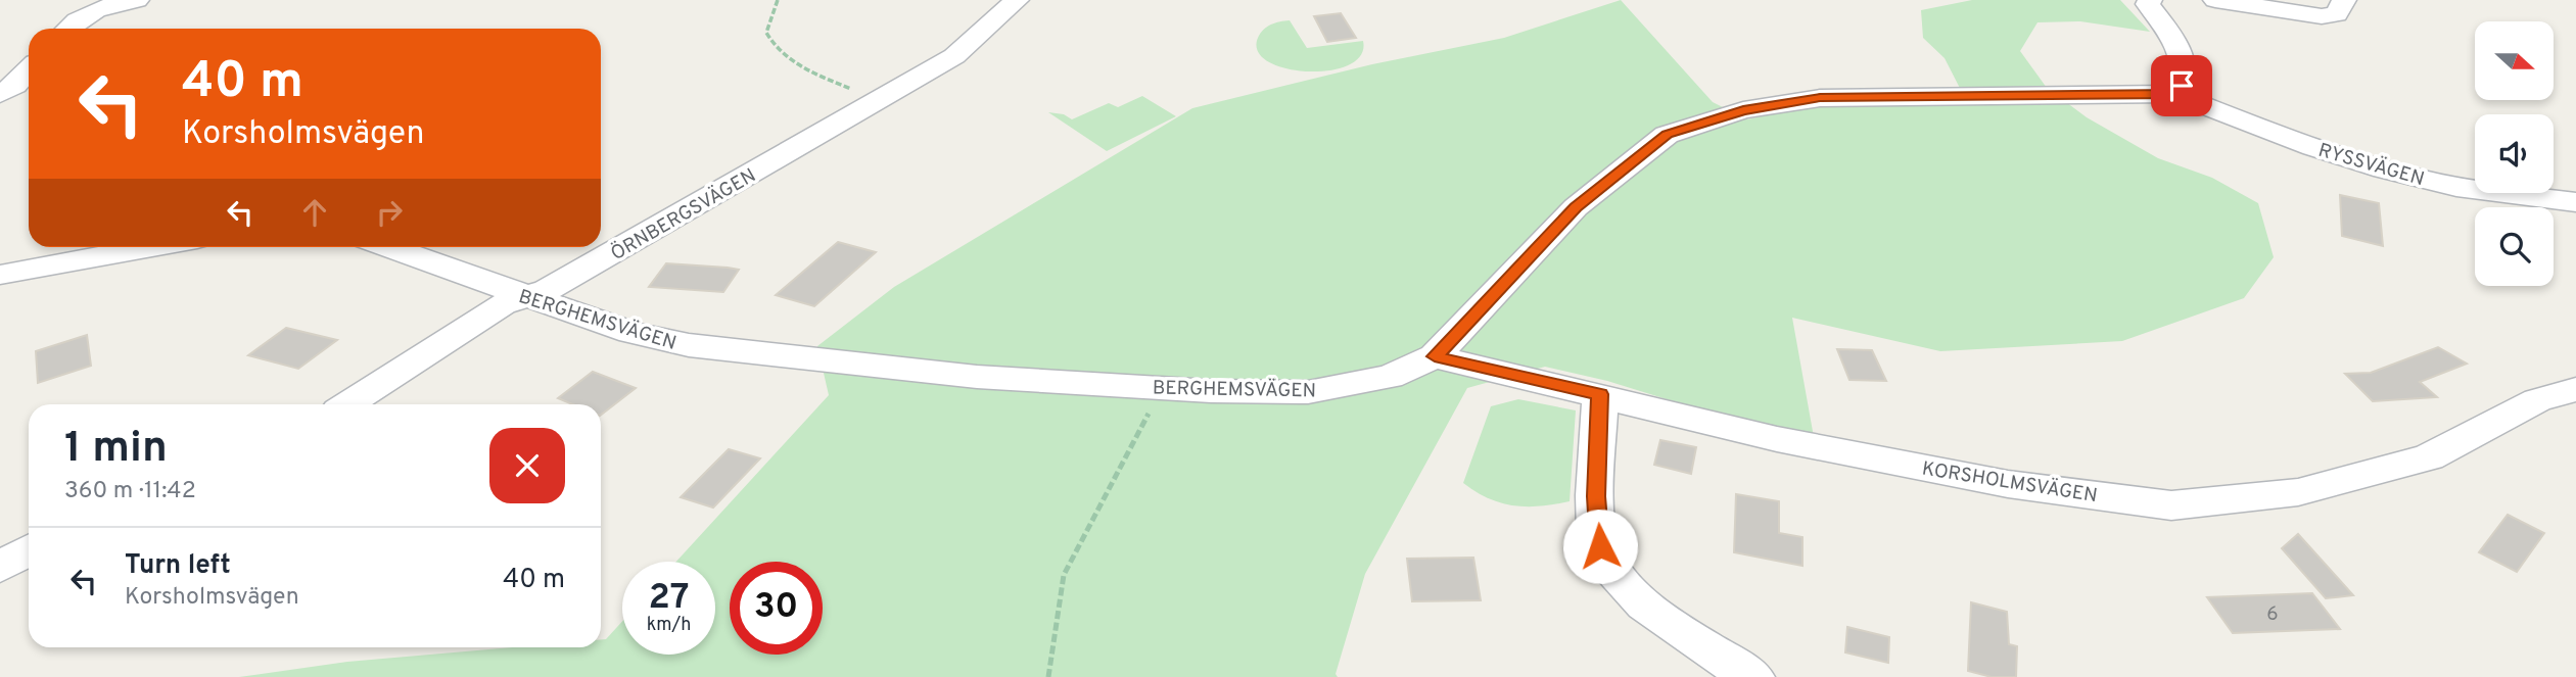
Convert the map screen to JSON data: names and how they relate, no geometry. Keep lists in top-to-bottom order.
{
  "streets": {
    "street": [
      "RYSSVÄGEN",
      "ÖRNBERGSVÄGEN",
      "BERGHEMSVÄGEN",
      "KORSHOLMSVÄGEN"
    ]
  },
  "crossings": [
    ["RYSSVÄGEN", "BERGHEMSVÄGEN"],
    ["ÖRNBERGSVÄGEN", "BERGHEMSVÄGEN"],
    ["BERGHEMSVÄGEN", "KORSHOLMSVÄGEN"]
  ],
  "house_numbers": ["6"],
  "north": "right",
  "page": {
    "turn": ["40 m", "Korsholmsvägen"],
    "heading": ["1 min", "360 m · 11:42"],
    "list": [
      {
        "name": "Turn left",
        "note": "Korsholmsvägen",
        "value": "40 m"
      }
    ],
    "speed": "27 km/h",
    "limit": "30"
  }
}
